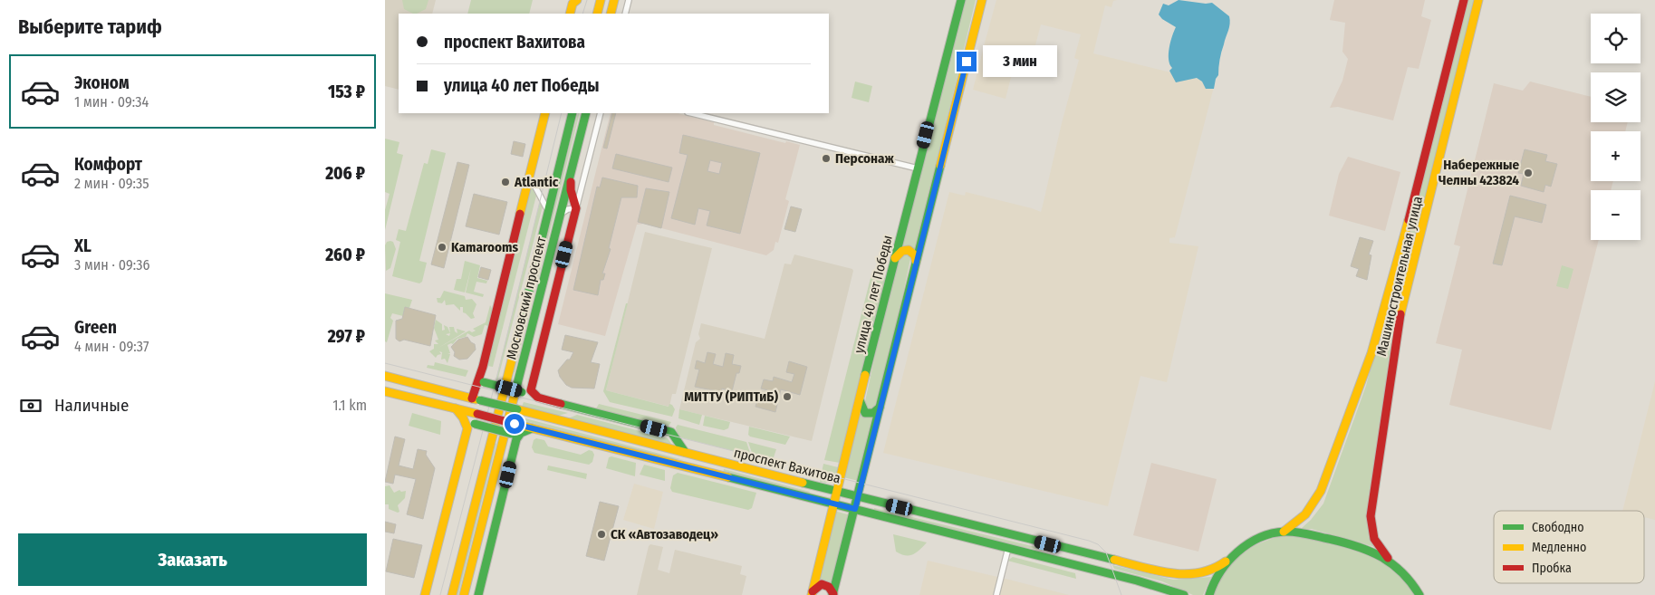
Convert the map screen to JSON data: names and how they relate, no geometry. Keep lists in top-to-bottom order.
{
  "streets": {
    "main road": [
      "Машиностроительная улица",
      "улица 40 лет Победы",
      "Московский проспект",
      "проспект Вахитова"
    ]
  },
  "crossings": [
    ["улица 40 лет Победы", "проспект Вахитова"]
  ],
  "places": [
    "Персонаж",
    "Набережные Челны 423824",
    "Atlantic",
    "Kamarooms",
    "МИТТУ (РИПТиБ)",
    "СК «Автозаводец»"
  ],
  "legend": ["Свободно", "Медленно", "Пробка"],
  "page": {
    "heading": "Выберите тариф",
    "map_buttons": ["+", "−"],
    "banner": ["проспект Вахитова", "улица 40 лет Победы"],
    "bubble": "3 мин",
    "list": [
      {
        "name": "Эконом",
        "note": "1 мин · 09:34",
        "value": "153 ₽"
      },
      {
        "name": "Комфорт",
        "note": "2 мин · 09:35",
        "value": "206 ₽"
      },
      {
        "name": "XL",
        "note": "3 мин · 09:36",
        "value": "260 ₽"
      },
      {
        "name": "Green",
        "note": "4 мин · 09:37",
        "value": "297 ₽"
      }
    ],
    "pay": ["Наличные", "1.1 km"],
    "buttons": "Заказать"
  }
}
